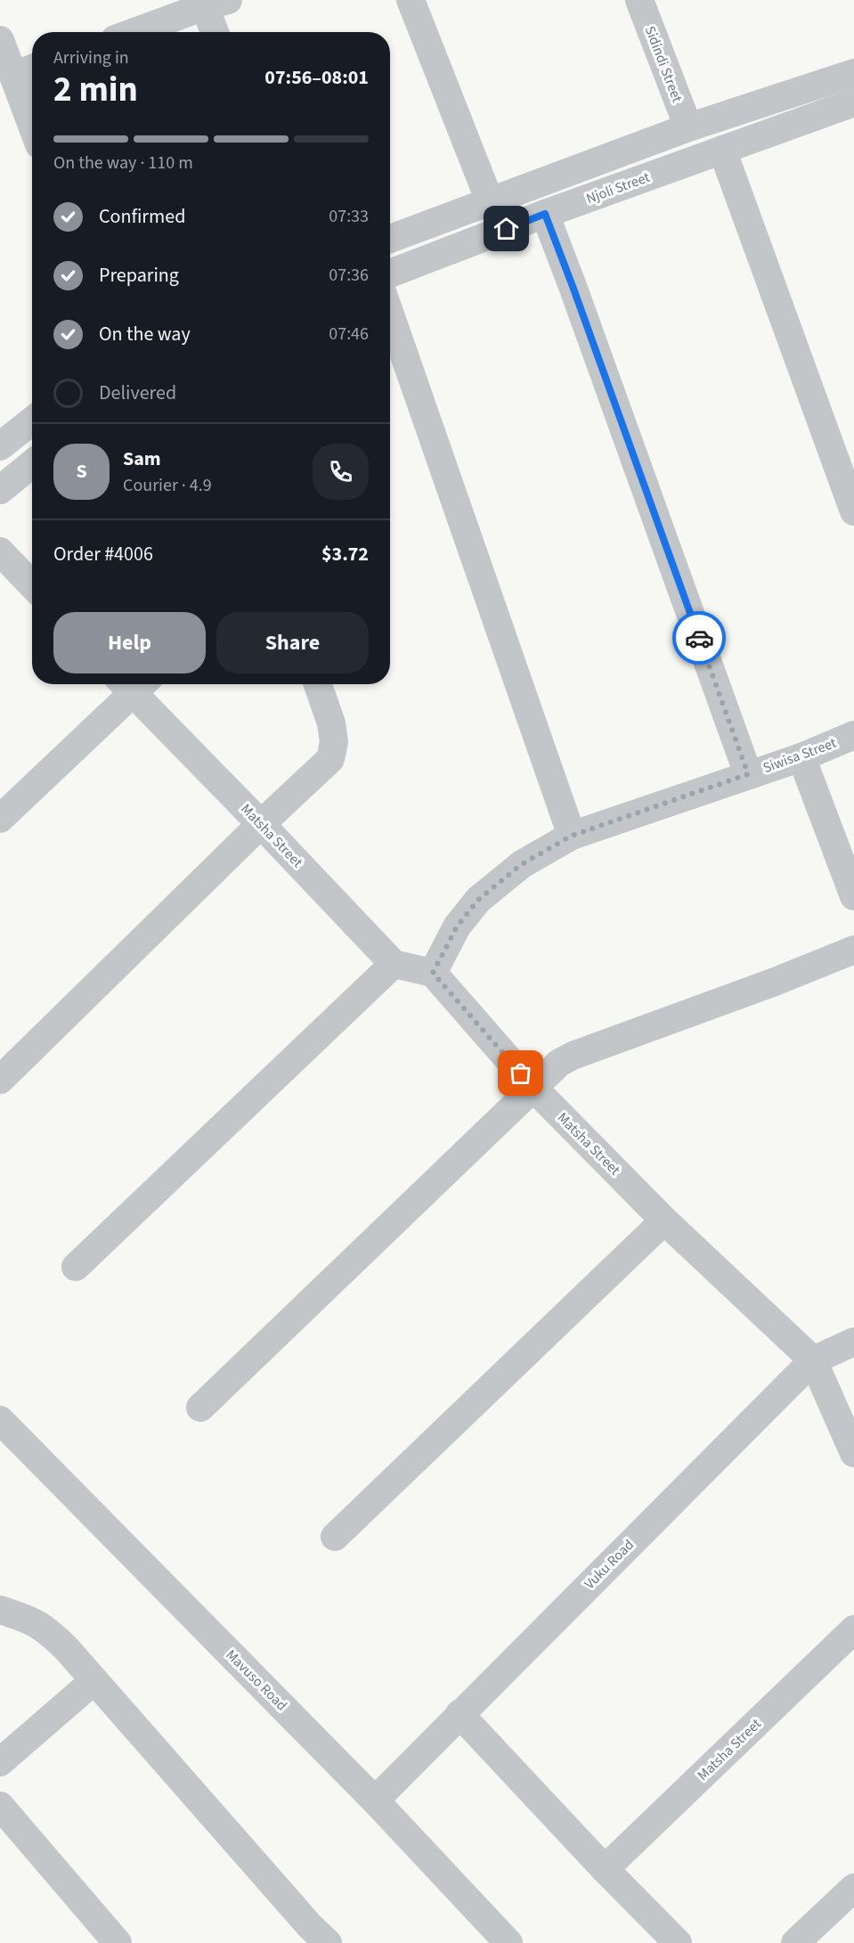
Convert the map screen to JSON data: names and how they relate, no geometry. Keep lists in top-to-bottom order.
{
  "streets": {
    "street": [
      "Sidindi Street",
      "Njoli Street",
      "Siwisa Street",
      "Matsha Street",
      "Vuku Road",
      "Mavuso Road"
    ]
  },
  "crossings": [
    ["Siwisa Street", "Matsha Street"],
    ["Matsha Street", "Vuku Road"],
    ["Vuku Road", "Mavuso Road"]
  ],
  "page": {
    "heading": ["2 min", "Arriving in", "07:56–08:01"],
    "panel": [
      "Sam",
      "Courier · 4.9",
      "Order #4006",
      "$3.72"
    ],
    "bar": "On the way · 110 m",
    "list": [
      ["Confirmed", "07:33"],
      ["Preparing", "07:36"],
      ["On the way", "07:46"],
      "Delivered"
    ],
    "round": "S",
    "buttons": ["Help", "Share"]
  }
}
